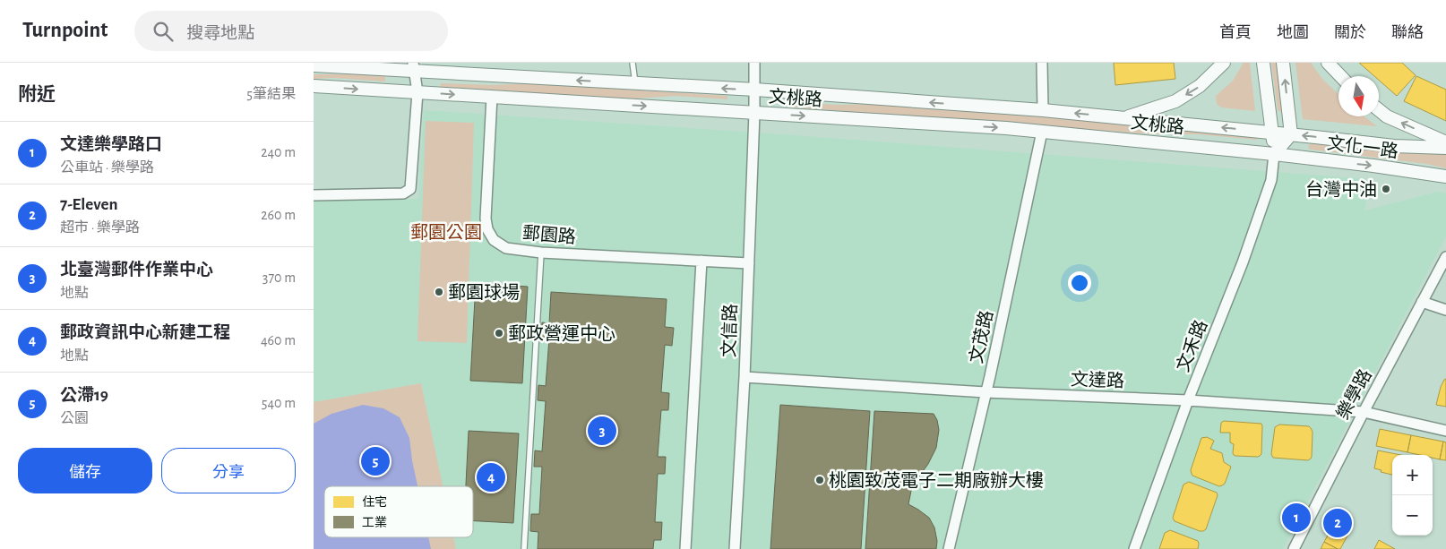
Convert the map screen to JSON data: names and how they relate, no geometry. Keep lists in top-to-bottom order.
{
  "streets": {
    "street": [
      "文桃路",
      "文化一路",
      "郵園路",
      "文信路",
      "文茂路",
      "文禾路",
      "文達路",
      "樂學路"
    ]
  },
  "crossings": [
    ["文桃路", "文化一路"],
    ["文桃路", "郵園路"],
    ["文桃路", "文信路"],
    ["文桃路", "文茂路"],
    ["文桃路", "文禾路"],
    ["文化一路", "文禾路"],
    ["郵園路", "文信路"],
    ["文信路", "文達路"],
    ["文茂路", "文達路"],
    ["文禾路", "文達路"],
    ["文達路", "樂學路"]
  ],
  "parks": ["郵園公園"],
  "places": [
    "台灣中油",
    "郵園球場",
    "郵政營運中心",
    "桃園致茂電子二期廠辦大樓"
  ],
  "legend": ["住宅", "工業"],
  "north": "bottom",
  "page": {
    "header": "Turnpoint",
    "search": "搜尋地點",
    "nav": [
      "首頁",
      "地圖",
      "關於",
      "聯絡"
    ],
    "heading": ["附近", "5筆結果"],
    "list": [
      {
        "mark": "1",
        "name": "文達樂學路口",
        "note": "公車站 · 樂學路",
        "value": "240 m"
      },
      {
        "mark": "2",
        "name": "7-Eleven",
        "note": "超市 · 樂學路",
        "value": "260 m"
      },
      {
        "mark": "3",
        "name": "北臺灣郵件作業中心",
        "note": "地點",
        "value": "370 m"
      },
      {
        "mark": "4",
        "name": "郵政資訊中心新建工程",
        "note": "地點",
        "value": "460 m"
      },
      {
        "mark": "5",
        "name": "公滯19",
        "note": "公園",
        "value": "540 m"
      }
    ],
    "pins": [
      "3",
      "5",
      "4",
      "1",
      "2"
    ],
    "buttons": ["儲存", "分享"],
    "map_buttons": ["+", "−"]
  }
}
